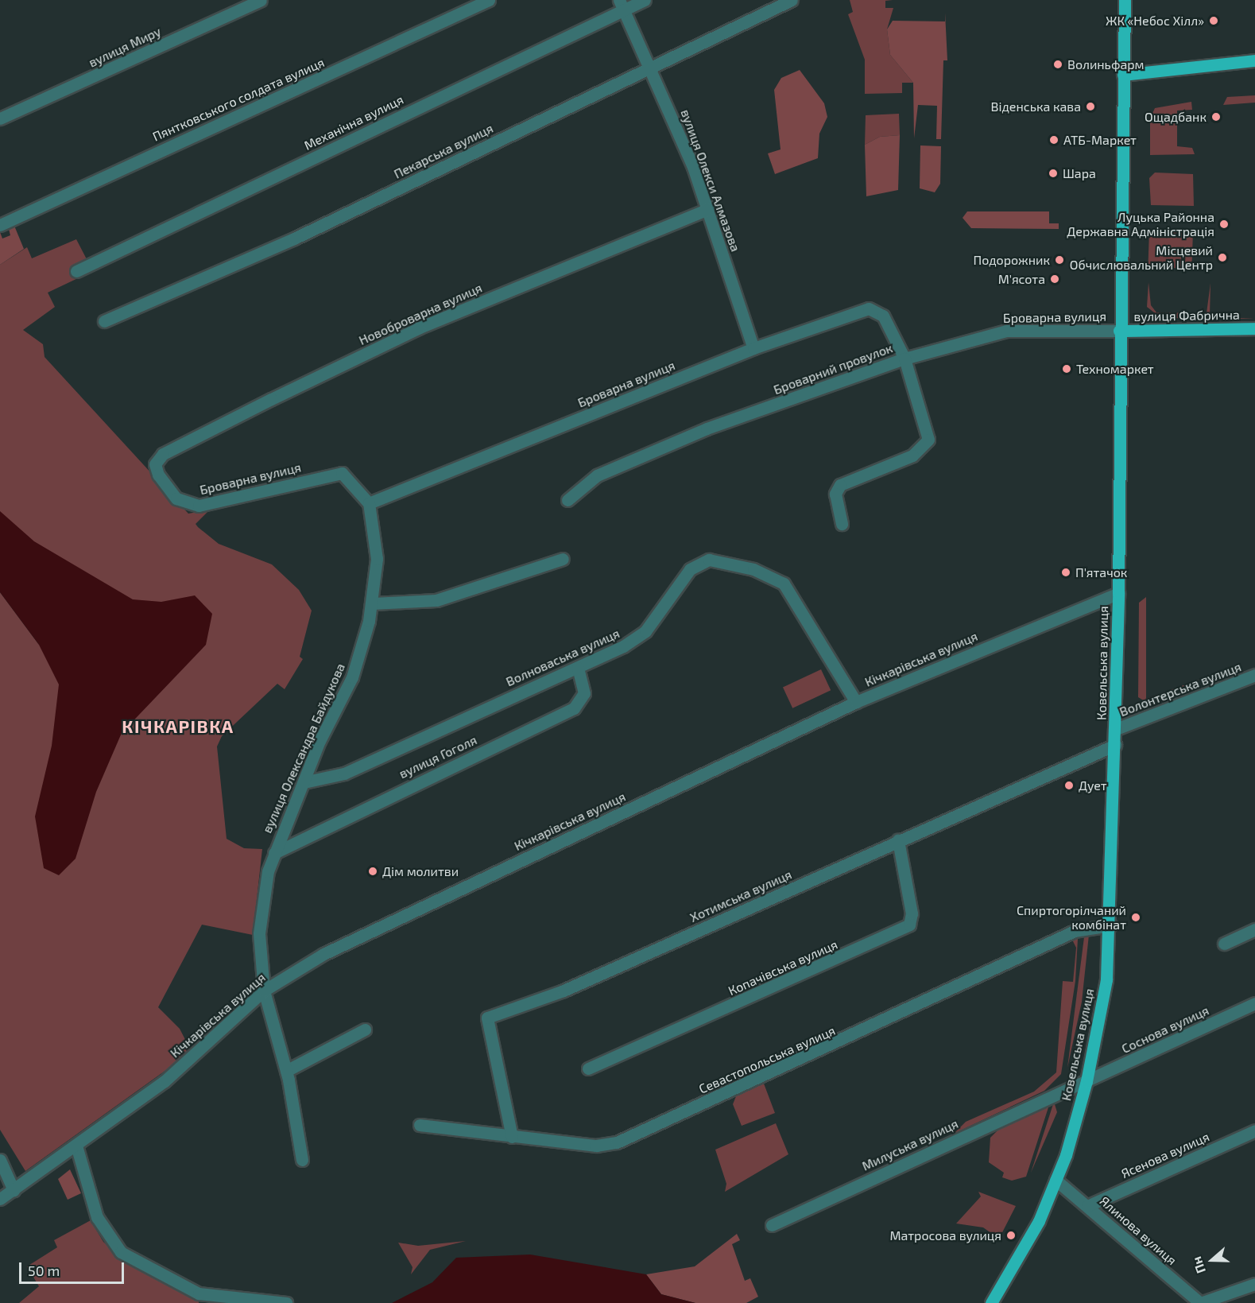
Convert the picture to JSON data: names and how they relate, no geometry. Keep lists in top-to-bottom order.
{
  "streets": {
    "main road": ["вулиця Фабрична", "Ковельська вулиця"],
    "street": [
      "вулиця Миру",
      "Пянтковського солдата вулиця",
      "Механічна вулиця",
      "Пекарська вулиця",
      "вулиця Олекси Алмазова",
      "Новоброварна вулиця",
      "Броварна вулиця",
      "Броварний провулок",
      "Волноваська вулиця",
      "Кічкарівська вулиця",
      "Волонтерська вулиця",
      "вулиця Олександра Байдукова",
      "вулиця Гоголя",
      "Хотимська вулиця",
      "Копачівська вулиця",
      "Соснова вулиця",
      "Севастопольська вулиця",
      "Милуська вулиця",
      "Ясенова вулиця",
      "Ялинова вулиця"
    ]
  },
  "crossings": [
    ["Механічна вулиця", "вулиця Олекси Алмазова"],
    ["Пекарська вулиця", "вулиця Олекси Алмазова"],
    ["вулиця Олекси Алмазова", "Новоброварна вулиця"],
    ["вулиця Олекси Алмазова", "Броварна вулиця"],
    ["Новоброварна вулиця", "Броварна вулиця"],
    ["вулиця Фабрична", "Броварна вулиця"],
    ["вулиця Фабрична", "Ковельська вулиця"],
    ["Броварна вулиця", "Броварний провулок"],
    ["Броварна вулиця", "Ковельська вулиця"],
    ["Броварна вулиця", "вулиця Олександра Байдукова"],
    ["Волноваська вулиця", "Кічкарівська вулиця"],
    ["Волноваська вулиця", "вулиця Олександра Байдукова"],
    ["Волноваська вулиця", "вулиця Гоголя"],
    ["Кічкарівська вулиця", "Ковельська вулиця"],
    ["Кічкарівська вулиця", "вулиця Олександра Байдукова"],
    ["Ковельська вулиця", "Волонтерська вулиця"],
    ["Ковельська вулиця", "Хотимська вулиця"],
    ["Ковельська вулиця", "Соснова вулиця"],
    ["Ковельська вулиця", "Севастопольська вулиця"],
    ["Ковельська вулиця", "Милуська вулиця"],
    ["Ковельська вулиця", "Ялинова вулиця"],
    ["вулиця Олександра Байдукова", "вулиця Гоголя"],
    ["Хотимська вулиця", "Копачівська вулиця"],
    ["Хотимська вулиця", "Севастопольська вулиця"],
    ["Соснова вулиця", "Милуська вулиця"],
    ["Ясенова вулиця", "Ялинова вулиця"]
  ],
  "districts": ["КІЧКАРІВКА"],
  "places": [
    "ЖК «Небос Хілл»",
    "Волиньфарм",
    "Віденська кава",
    "Ощадбанк",
    "АТБ-Маркет",
    "Шара",
    "Луцька Районна Державна Адміністрація",
    "Місцевий Обчислювальний Центр",
    "Подорожник",
    "М'ясота",
    "Техномаркет",
    "П'ятачок",
    "Дует",
    "Дім молитви",
    "Спиртогорілчаний комбінат",
    "Матросова вулиця"
  ],
  "scale_bar": "50 m",
  "north": "left"
}
